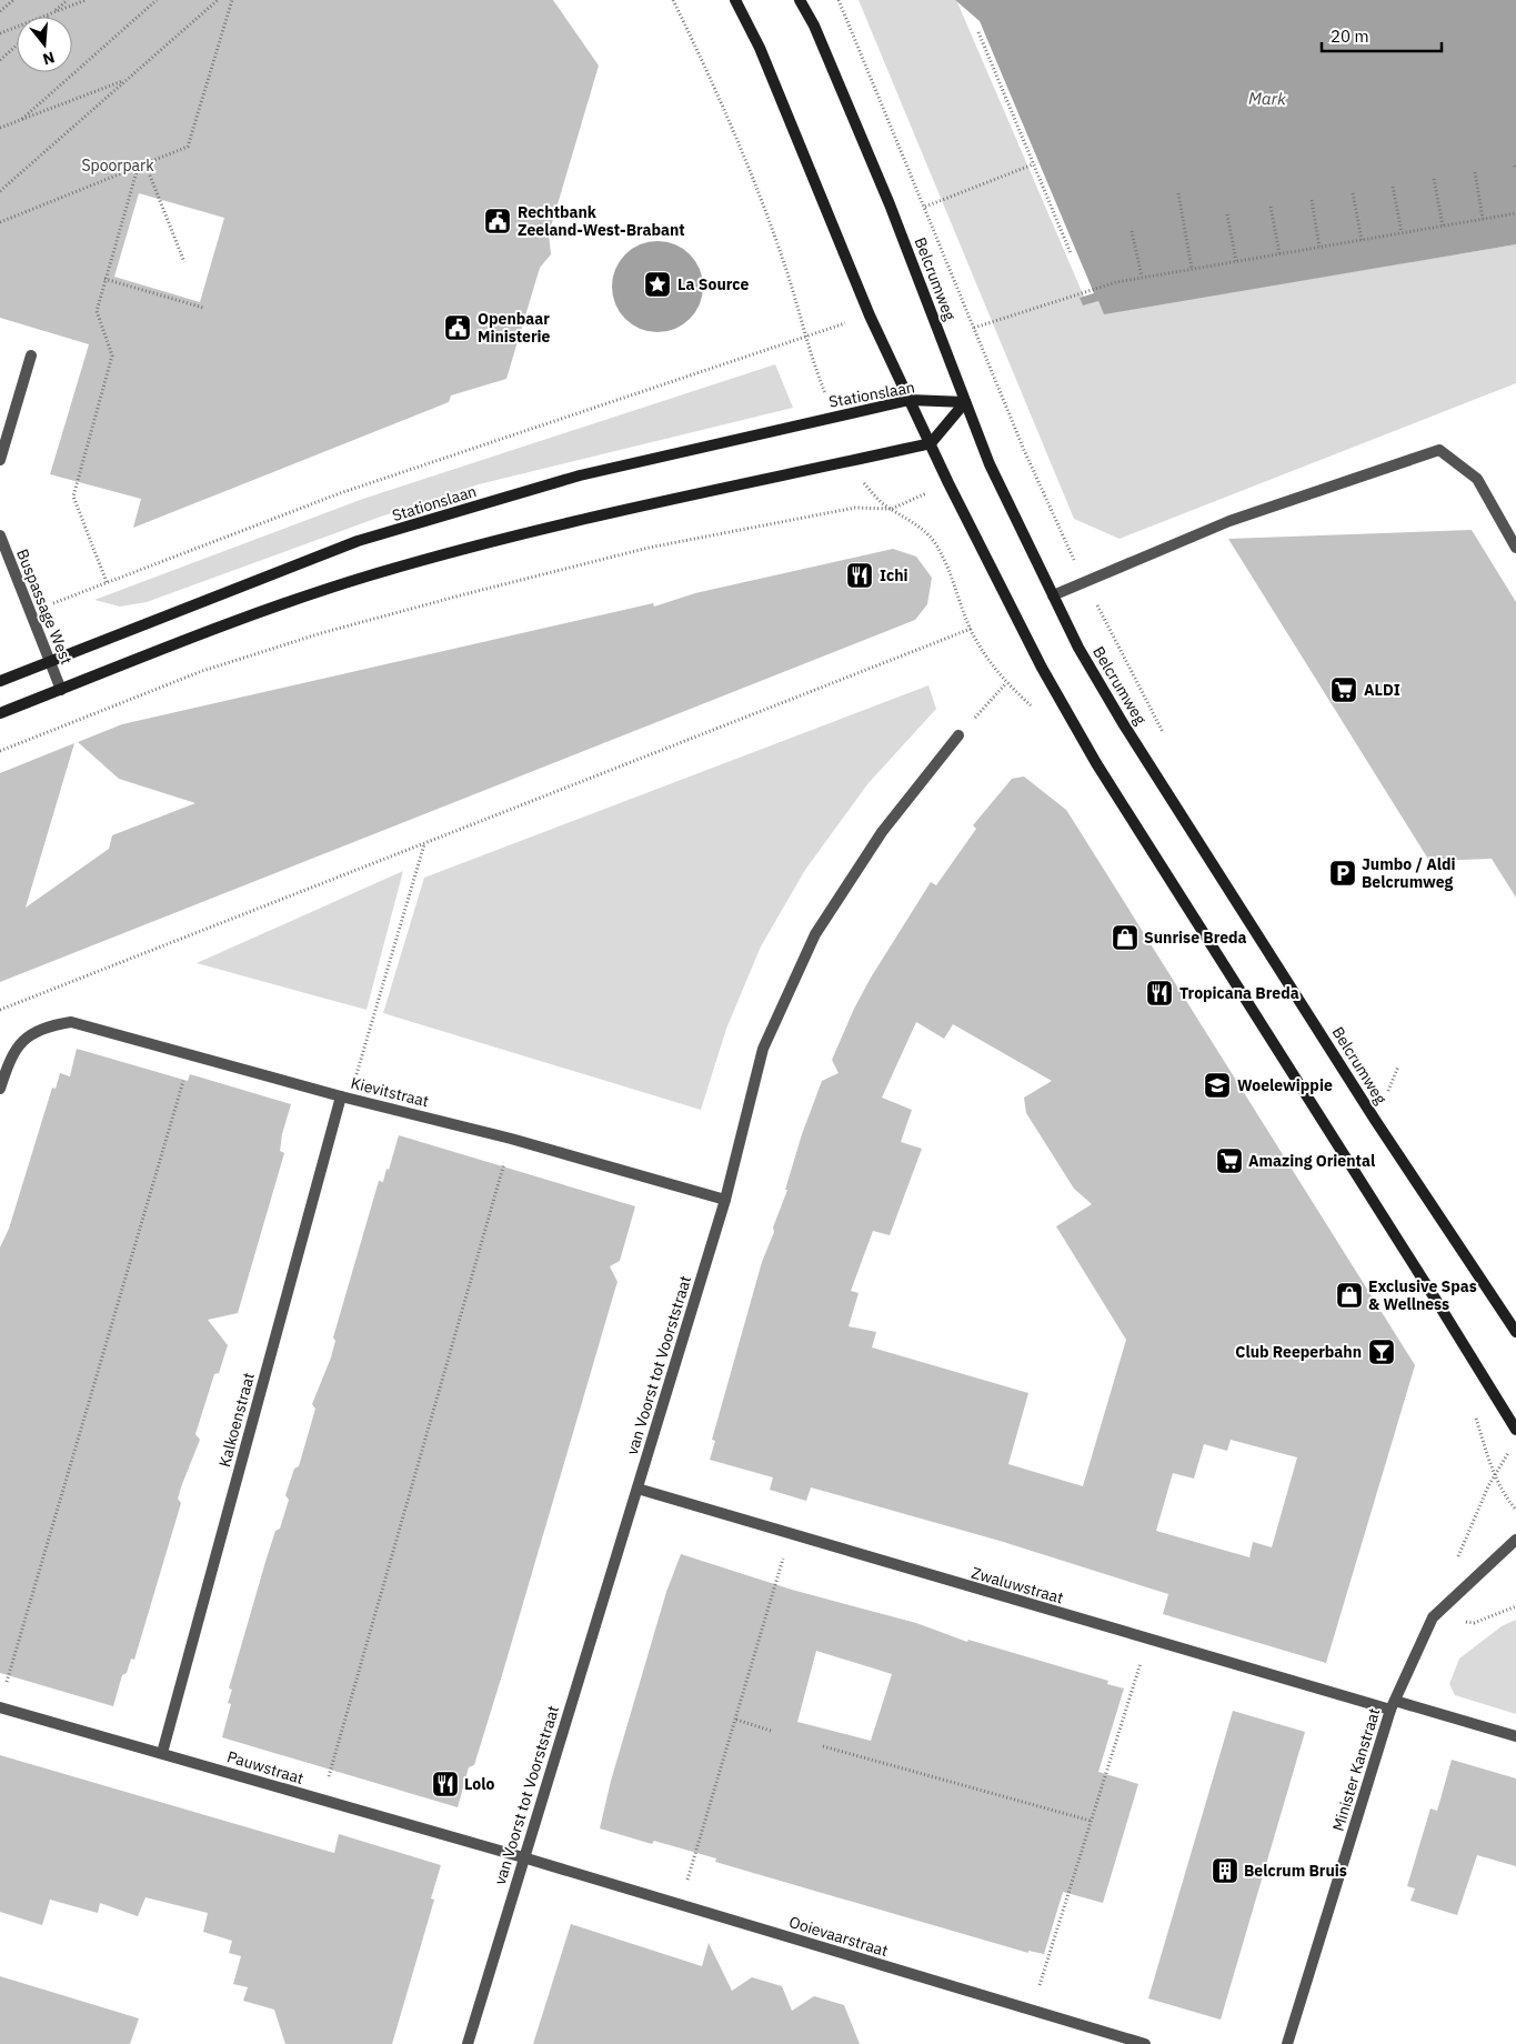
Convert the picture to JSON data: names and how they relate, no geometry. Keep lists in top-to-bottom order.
{
  "streets": {
    "main road": ["Belcrumweg", "Stationslaan"],
    "street": [
      "Buspassage West",
      "Kievitstraat",
      "van Voorst tot Voorststraat",
      "Kalkoenstraat",
      "Zwaluwstraat",
      "Pauwstraat",
      "Minister Kanstraat",
      "Ooievaarstraat"
    ]
  },
  "crossings": [
    ["Belcrumweg", "Stationslaan"],
    ["Stationslaan", "Buspassage West"],
    ["Kievitstraat", "van Voorst tot Voorststraat"],
    ["Kievitstraat", "Kalkoenstraat"],
    ["van Voorst tot Voorststraat", "Zwaluwstraat"],
    ["van Voorst tot Voorststraat", "Pauwstraat"],
    ["van Voorst tot Voorststraat", "Ooievaarstraat"],
    ["Kalkoenstraat", "Pauwstraat"],
    ["Zwaluwstraat", "Minister Kanstraat"],
    ["Pauwstraat", "Ooievaarstraat"]
  ],
  "water": ["Mark"],
  "parks": ["Spoorpark"],
  "places": {
    "public building": ["Rechtbank Zeeland-West-Brabant", "Openbaar Ministerie"],
    "place": ["La Source"],
    "restaurant": ["Ichi", "Tropicana Breda", "Lolo"],
    "supermarket": ["ALDI", "Amazing Oriental"],
    "parking": ["Jumbo / Aldi Belcrumweg"],
    "shop": ["Sunrise Breda", "Exclusive Spas & Wellness"],
    "school or university": ["Woelewippie"],
    "bar": ["Club Reeperbahn"],
    "building": ["Belcrum Bruis"]
  },
  "scale_bar": "20 m",
  "north": "bottom"
}
